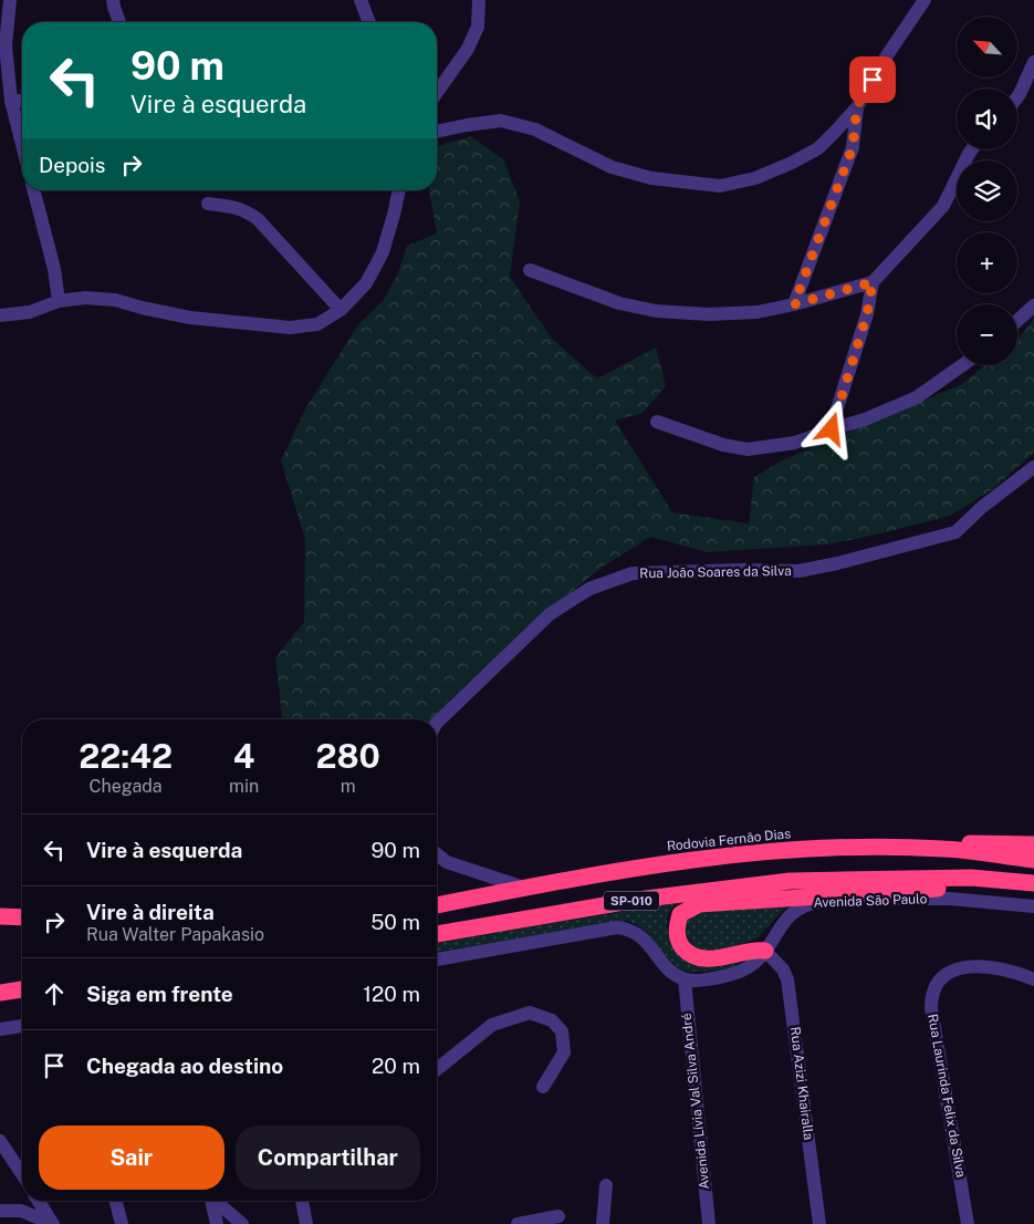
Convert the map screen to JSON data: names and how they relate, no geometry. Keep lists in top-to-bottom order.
{
  "streets": {
    "highway": ["Rodovia Fernão Dias", "SP-010"],
    "street": [
      "Rua João Soares da Silva",
      "Avenida São Paulo",
      "Rua Azizi Khairalla",
      "Rua Laurinda Felix da Silva",
      "Avenida Lívia Val Silva André"
    ]
  },
  "crossings": [
    ["Avenida São Paulo", "Rua Azizi Khairalla"],
    ["Avenida São Paulo", "Avenida Lívia Val Silva André"]
  ],
  "north": "top left",
  "page": {
    "map_buttons": ["+", "−"],
    "turn": ["90 m", "Vire à esquerda"],
    "then": "Depois",
    "eta": [
      "22:42",
      "Chegada",
      "4",
      "min",
      "280",
      "m"
    ],
    "list": [
      {
        "name": "Vire à esquerda",
        "value": "90 m"
      },
      {
        "name": "Vire à direita",
        "note": "Rua Walter Papakasio",
        "value": "50 m"
      },
      {
        "name": "Siga em frente",
        "value": "120 m"
      },
      {
        "name": "Chegada ao destino",
        "value": "20 m"
      }
    ],
    "buttons": ["Sair", "Compartilhar"]
  }
}
